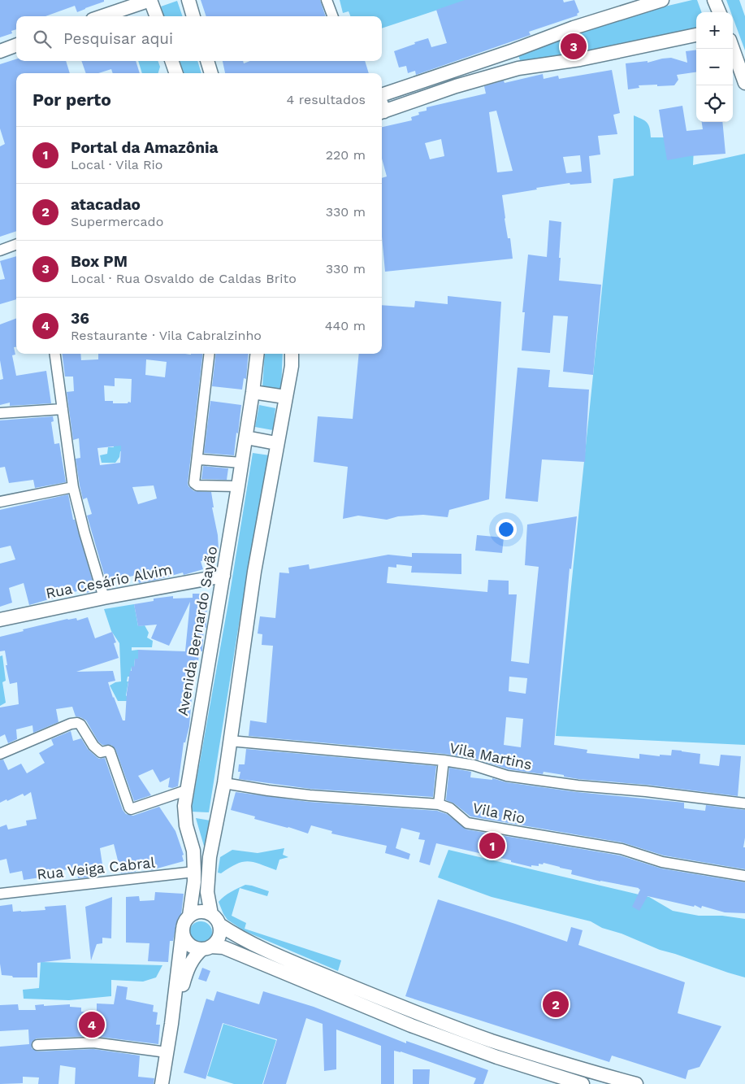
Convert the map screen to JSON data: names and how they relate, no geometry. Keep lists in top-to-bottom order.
{
  "streets": {
    "street": [
      "Rua Cesário Alvim",
      "Avenida Bernardo Sayão",
      "Vila Martins",
      "Vila Rio",
      "Rua Veiga Cabral"
    ]
  },
  "crossings": [
    ["Rua Cesário Alvim", "Avenida Bernardo Sayão"],
    ["Avenida Bernardo Sayão", "Rua Veiga Cabral"]
  ],
  "page": {
    "map_buttons": ["+", "−"],
    "search": "Pesquisar aqui",
    "pins": [
      "3",
      "1",
      "2",
      "4"
    ],
    "heading": ["Por perto", "4 resultados"],
    "list": [
      {
        "mark": "1",
        "name": "Portal da Amazônia",
        "note": "Local · Vila Rio",
        "value": "220 m"
      },
      {
        "mark": "2",
        "name": "atacadao",
        "note": "Supermercado",
        "value": "330 m"
      },
      {
        "mark": "3",
        "name": "Box PM",
        "note": "Local · Rua Osvaldo de Caldas Brito",
        "value": "330 m"
      },
      {
        "mark": "4",
        "name": "36",
        "note": "Restaurante · Vila Cabralzinho",
        "value": "440 m"
      }
    ]
  }
}
